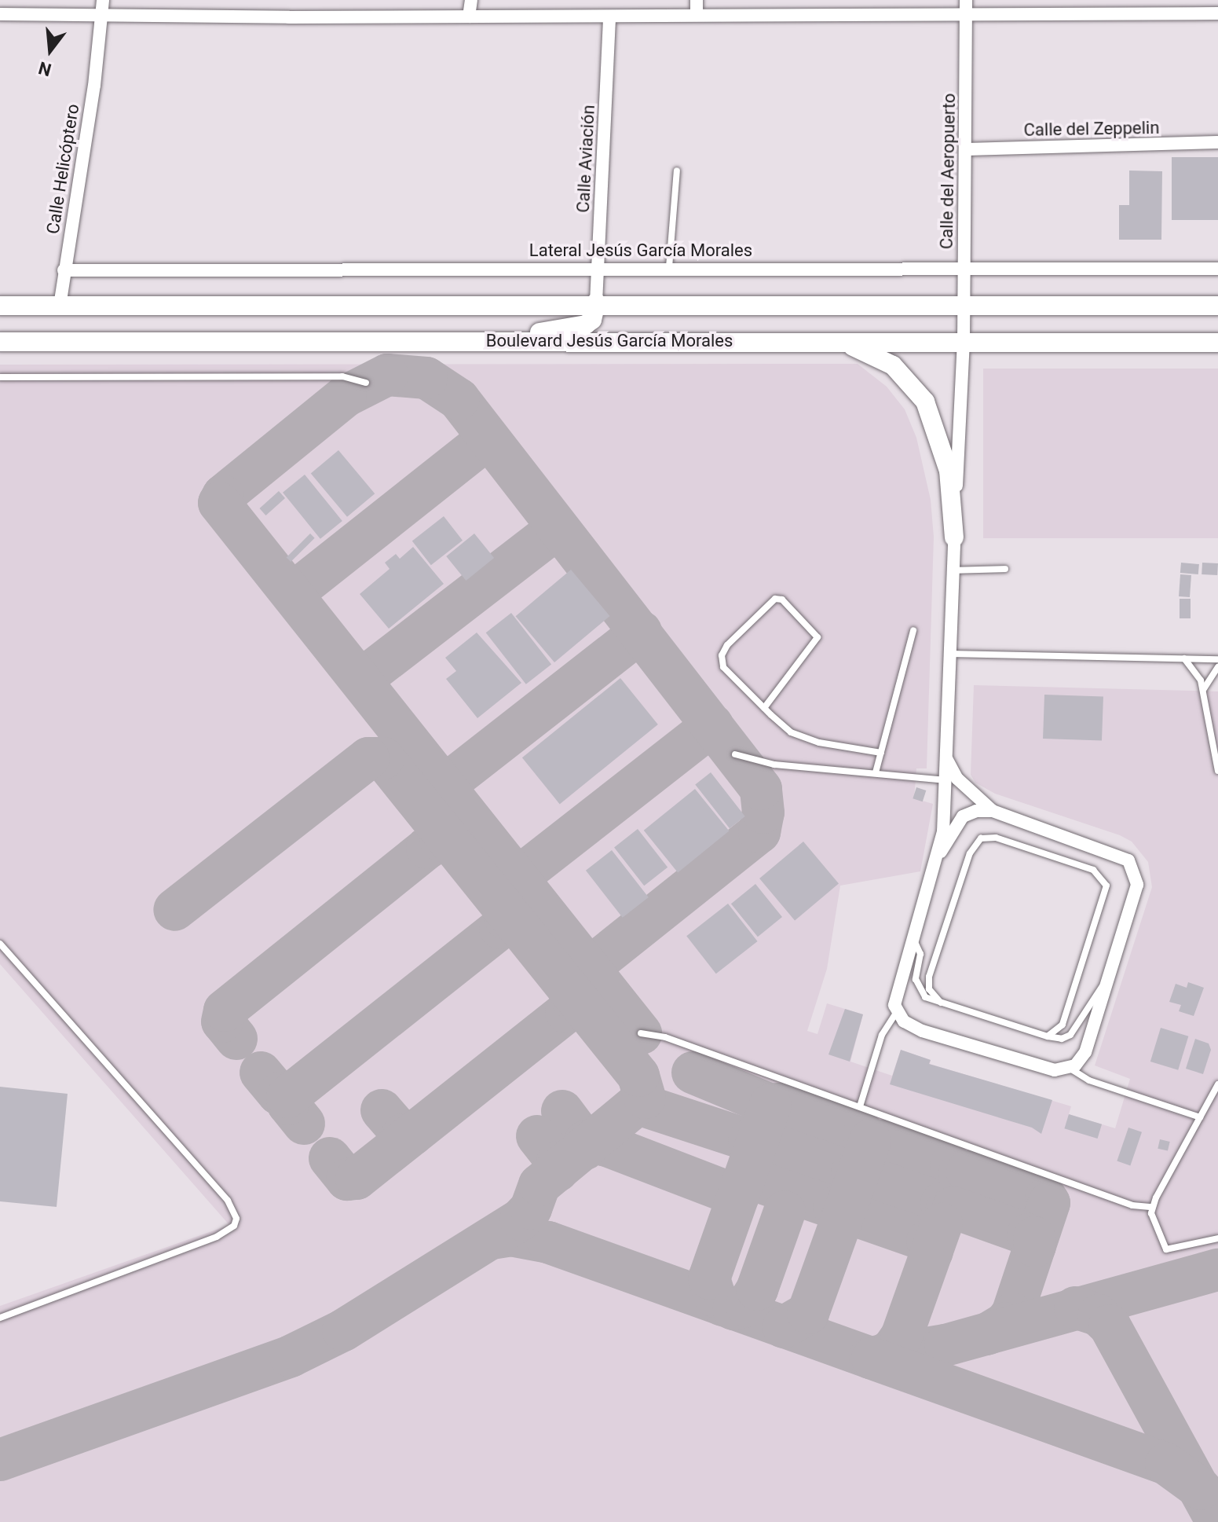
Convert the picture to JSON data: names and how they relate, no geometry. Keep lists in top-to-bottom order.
{
  "streets": {
    "main road": ["Boulevard Jesús García Morales"],
    "street": [
      "Calle del Zeppelin",
      "Calle Aviación",
      "Calle Helicóptero",
      "Calle del Aeropuerto",
      "Lateral Jesús García Morales"
    ]
  },
  "crossings": [
    ["Calle del Zeppelin", "Calle del Aeropuerto"],
    ["Calle Aviación", "Lateral Jesús García Morales"],
    ["Calle Aviación", "Boulevard Jesús García Morales"],
    ["Calle Helicóptero", "Lateral Jesús García Morales"],
    ["Calle Helicóptero", "Boulevard Jesús García Morales"],
    ["Calle del Aeropuerto", "Lateral Jesús García Morales"],
    ["Calle del Aeropuerto", "Boulevard Jesús García Morales"]
  ],
  "north": "bottom"
}
